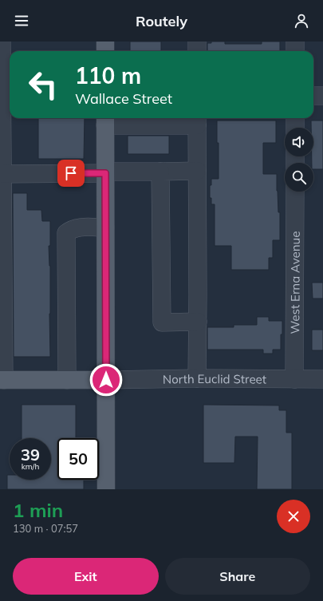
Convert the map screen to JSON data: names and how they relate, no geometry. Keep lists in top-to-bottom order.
{
  "streets": {
    "street": ["West Erna Avenue", "North Euclid Street"]
  },
  "crossings": [
    ["West Erna Avenue", "North Euclid Street"]
  ],
  "page": {
    "header": "Routely",
    "turn": ["110 m", "Wallace Street"],
    "speed": "39 km/h",
    "limit": "50",
    "heading": ["1 min", "130 m · 07:57"],
    "buttons": ["Exit", "Share"]
  }
}
